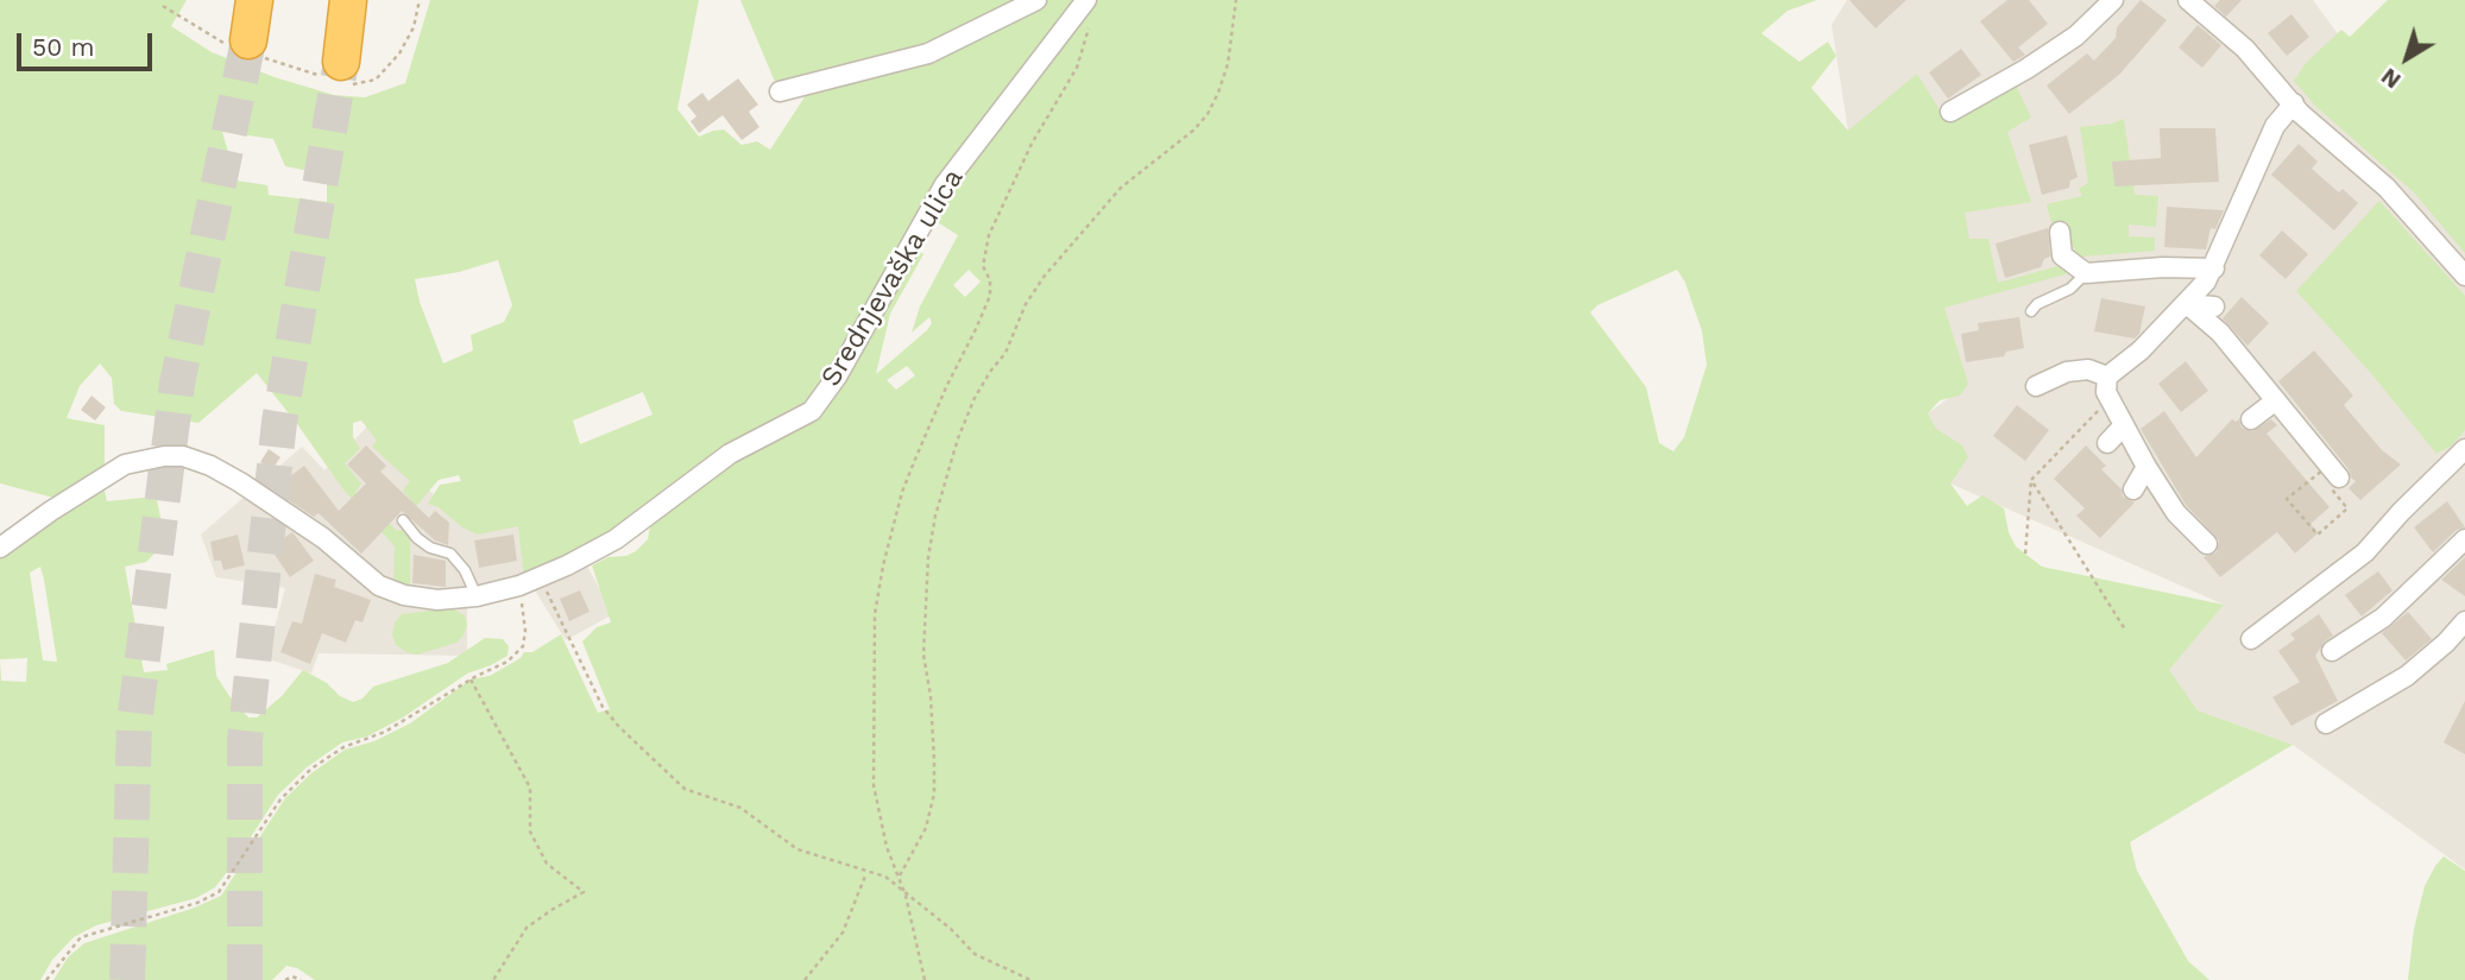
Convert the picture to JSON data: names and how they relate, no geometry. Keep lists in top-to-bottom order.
{
  "streets": {
    "street": ["Srednjevaška ulica"]
  },
  "scale_bar": "50 m",
  "north": "bottom left"
}
